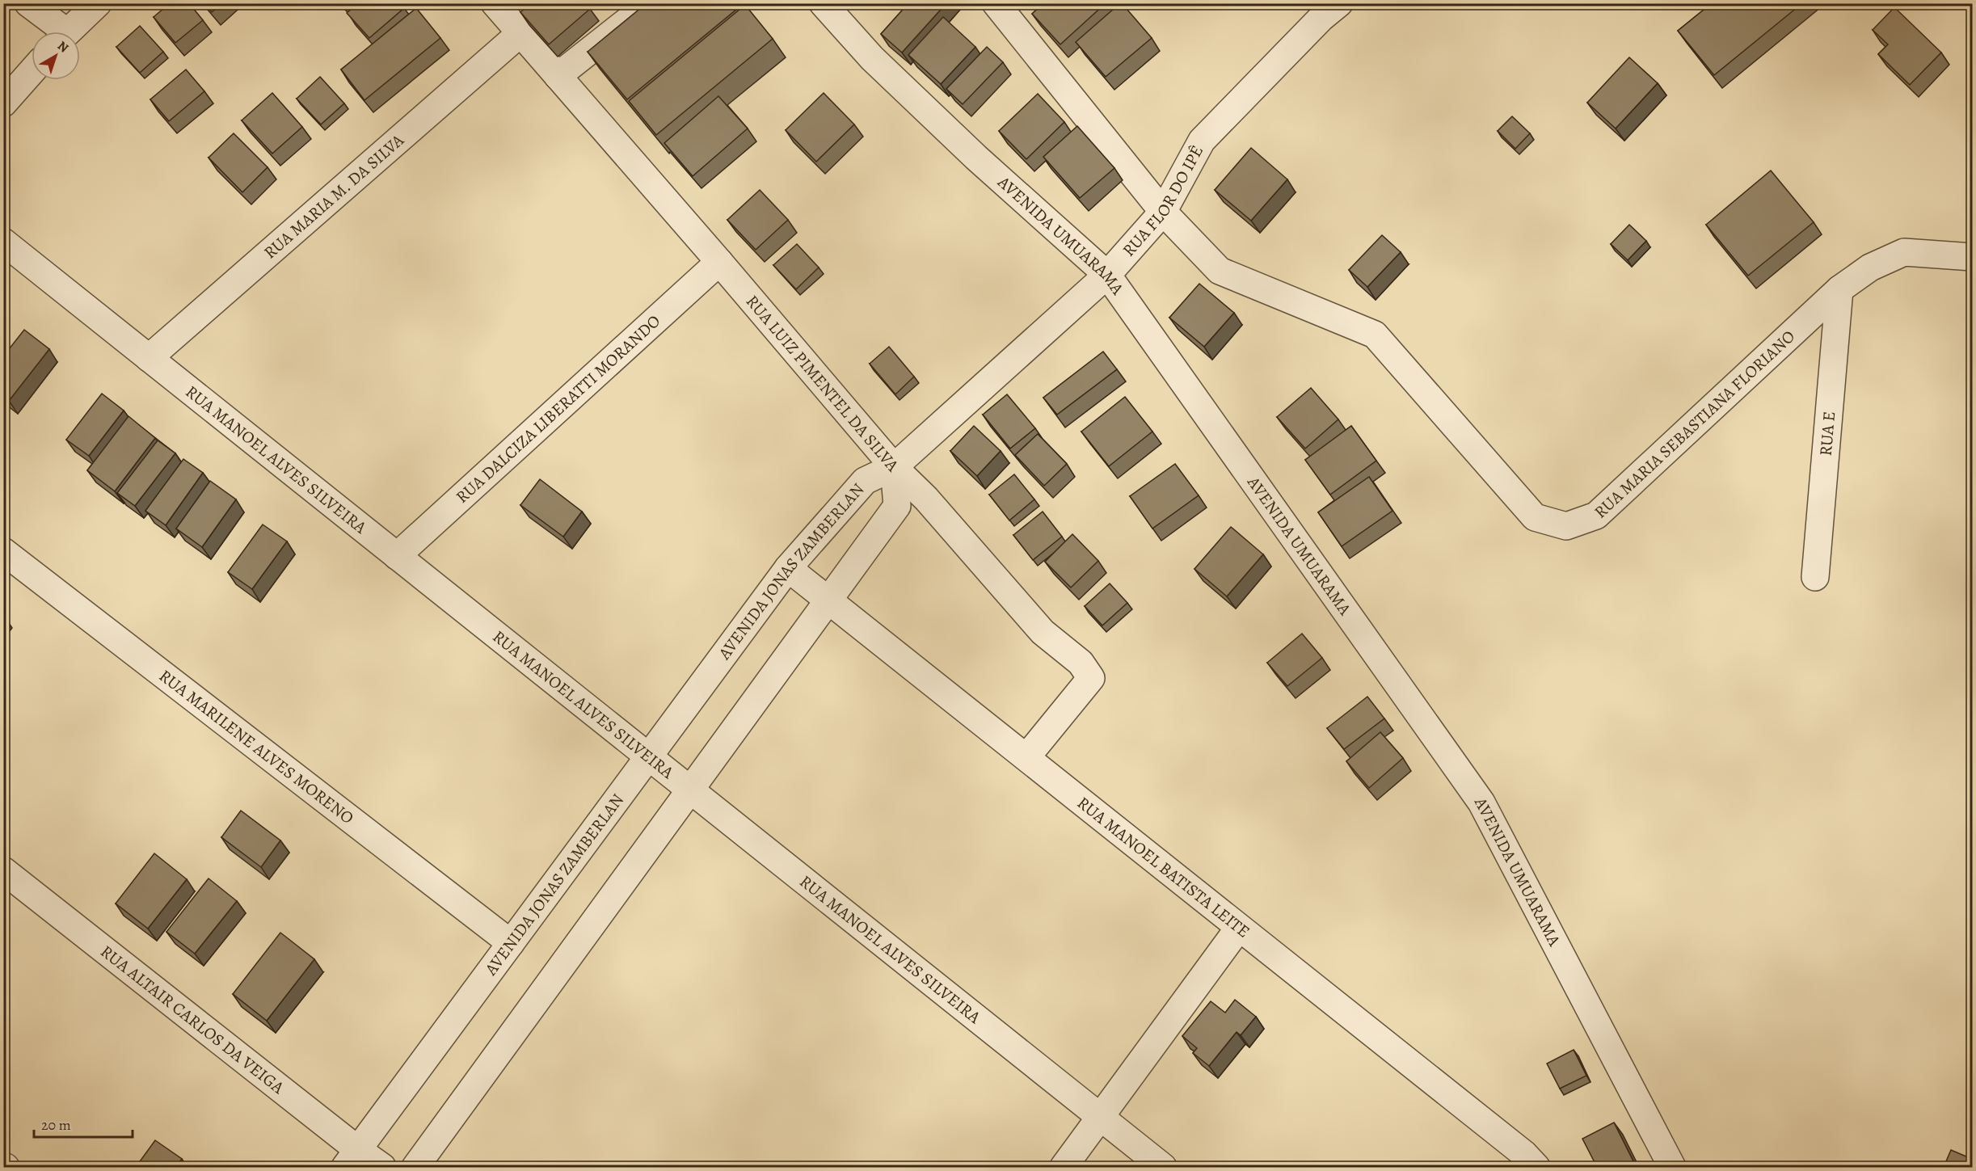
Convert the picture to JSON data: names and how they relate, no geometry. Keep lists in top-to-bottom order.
{
  "streets": {
    "street": [
      "RUA MARIA M. DA SILVA",
      "RUA FLOR DO IPÊ",
      "AVENIDA UMUARAMA",
      "RUA LUIZ PIMENTEL DA SILVA",
      "RUA DALCIZA LIBERATTI MORANDO",
      "RUA MARIA SEBASTIANA FLORIANO",
      "RUA E",
      "RUA MANOEL ALVES SILVEIRA",
      "AVENIDA JONAS ZAMBERLAN",
      "RUA MARILENE ALVES MORENO",
      "RUA MANOEL BATISTA LEITE",
      "RUA ALTAIR CARLOS DA VEIGA"
    ]
  },
  "crossings": [
    ["RUA MARIA M. DA SILVA", "RUA LUIZ PIMENTEL DA SILVA"],
    ["RUA MARIA M. DA SILVA", "RUA MANOEL ALVES SILVEIRA"],
    ["RUA FLOR DO IPÊ", "AVENIDA UMUARAMA"],
    ["RUA FLOR DO IPÊ", "RUA LUIZ PIMENTEL DA SILVA"],
    ["RUA FLOR DO IPÊ", "RUA MARIA SEBASTIANA FLORIANO"],
    ["RUA FLOR DO IPÊ", "AVENIDA JONAS ZAMBERLAN"],
    ["RUA LUIZ PIMENTEL DA SILVA", "RUA DALCIZA LIBERATTI MORANDO"],
    ["RUA LUIZ PIMENTEL DA SILVA", "AVENIDA JONAS ZAMBERLAN"],
    ["RUA LUIZ PIMENTEL DA SILVA", "RUA MANOEL BATISTA LEITE"],
    ["RUA DALCIZA LIBERATTI MORANDO", "RUA MANOEL ALVES SILVEIRA"],
    ["RUA MARIA SEBASTIANA FLORIANO", "RUA E"],
    ["RUA MANOEL ALVES SILVEIRA", "AVENIDA JONAS ZAMBERLAN"],
    ["AVENIDA JONAS ZAMBERLAN", "RUA MARILENE ALVES MORENO"],
    ["AVENIDA JONAS ZAMBERLAN", "RUA MANOEL BATISTA LEITE"],
    ["AVENIDA JONAS ZAMBERLAN", "RUA ALTAIR CARLOS DA VEIGA"]
  ],
  "scale_bar": "20 m",
  "north": "top right"
}
